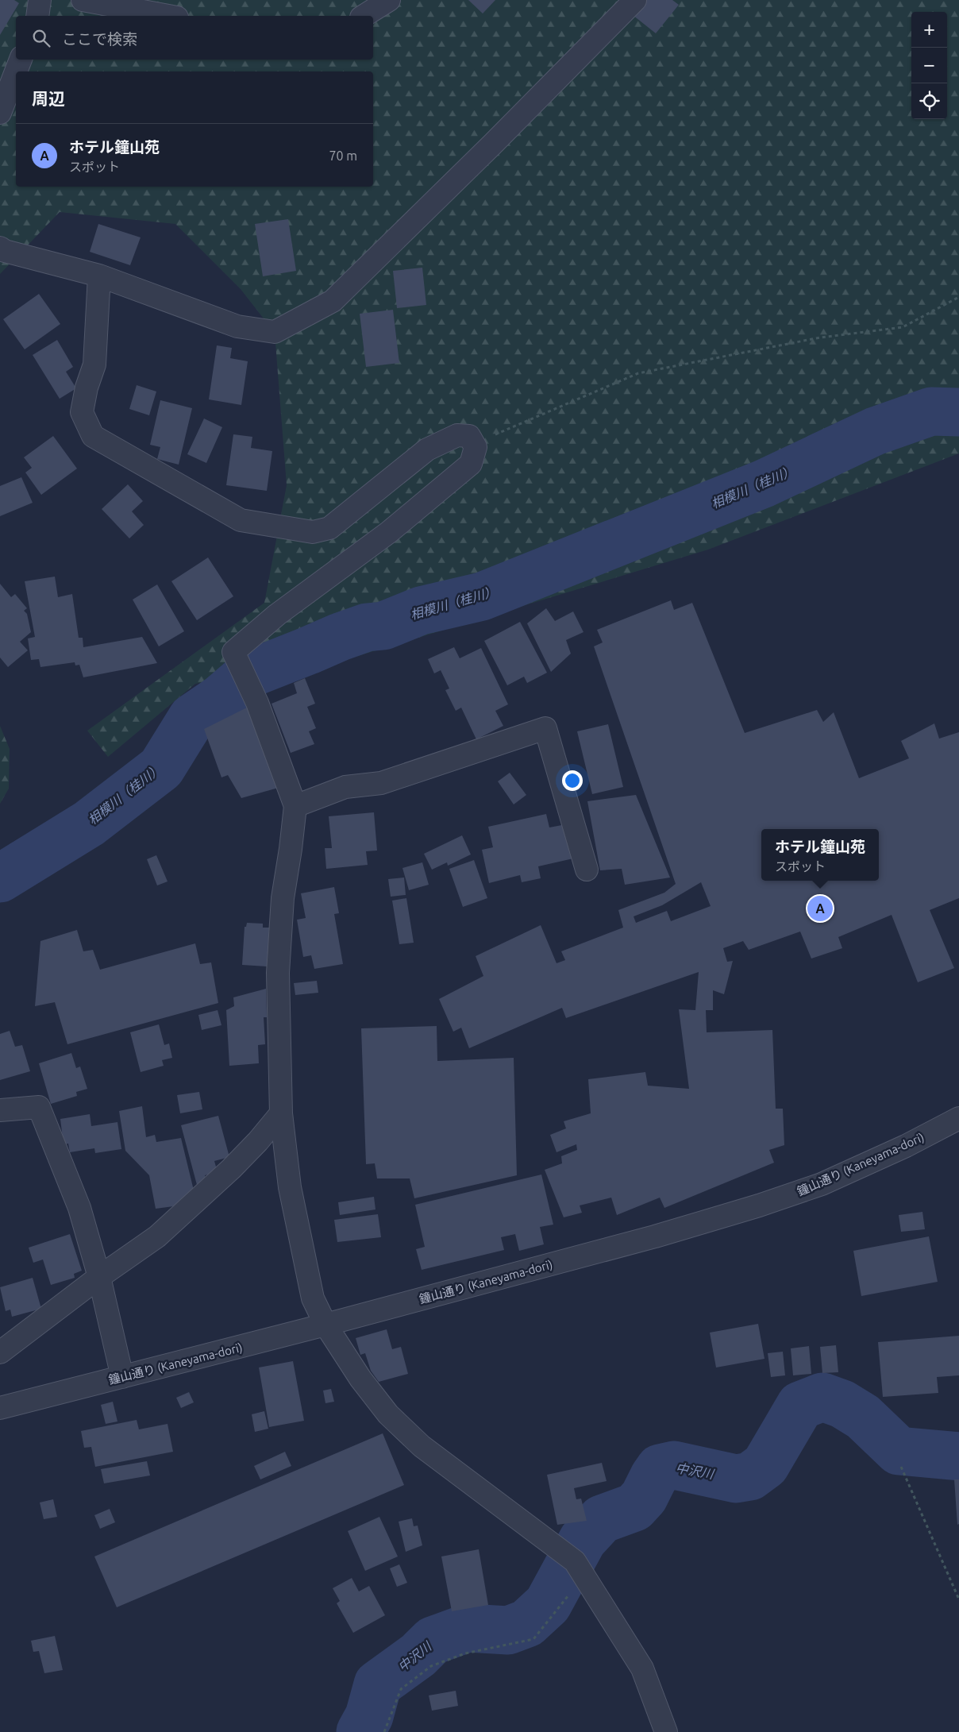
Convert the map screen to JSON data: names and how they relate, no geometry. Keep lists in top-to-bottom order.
{
  "streets": {
    "street": ["鐘山通り (Kaneyama-dori)"]
  },
  "water": ["相模川（桂川）", "中沢川"],
  "page": {
    "map_buttons": ["+", "−"],
    "search": "ここで検索",
    "heading": "周辺",
    "list": [
      {
        "mark": "A",
        "name": "ホテル鐘山苑",
        "note": "スポット",
        "value": "70 m"
      }
    ],
    "popup": ["ホテル鐘山苑", "スポット"],
    "pins": "A"
  }
}
